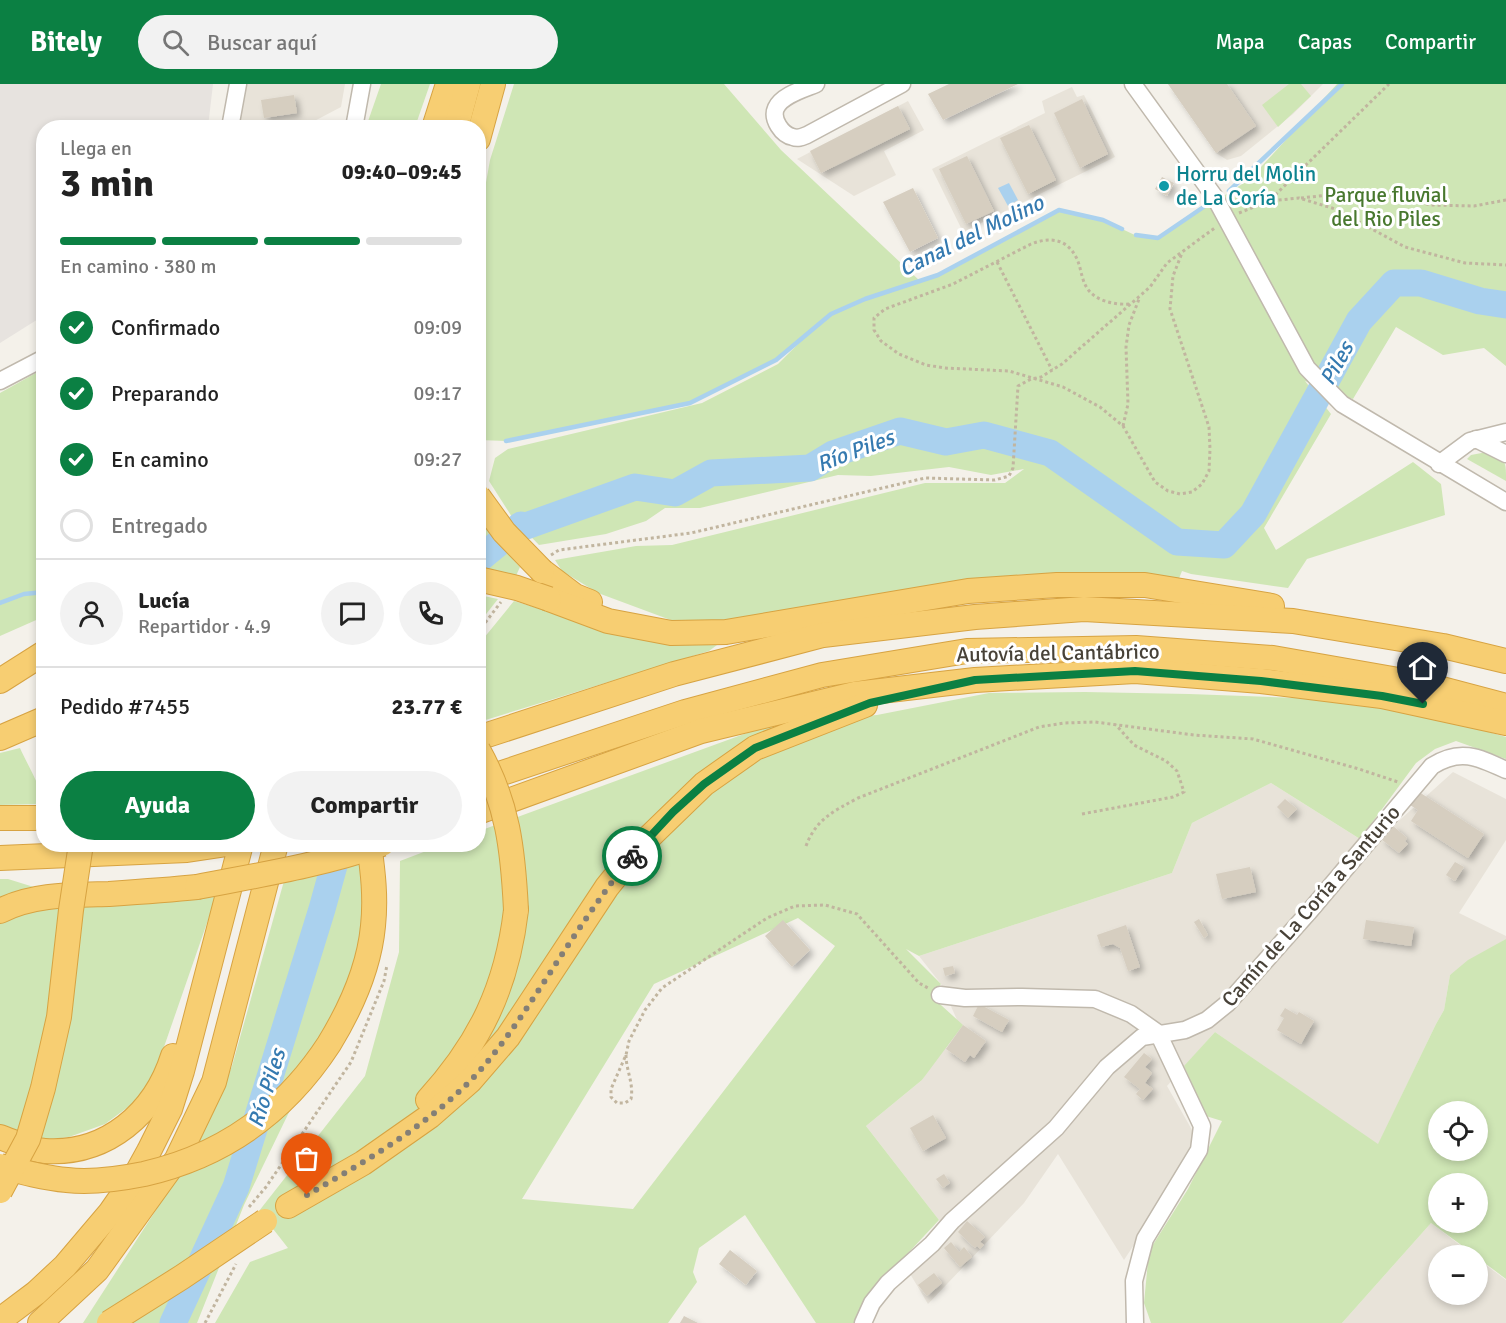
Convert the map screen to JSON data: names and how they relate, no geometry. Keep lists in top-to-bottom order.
{
  "streets": {
    "highway": ["Autovía del Cantábrico"],
    "street": ["Camín de La Coría a Santurio"]
  },
  "water": ["Canal del Molino", "Piles", "Río Piles"],
  "parks": ["Parque fluvial del Rio Piles"],
  "places": ["Horru del Molin de La Coría"],
  "page": {
    "header": "Bitely",
    "search": "Buscar aquí",
    "nav": ["Mapa", "Capas", "Compartir"],
    "heading": ["3 min", "Llega en", "09:40–09:45"],
    "panel": [
      "Lucía",
      "Repartidor · 4.9",
      "Pedido #7455",
      "23.77 €"
    ],
    "bar": "En camino · 380 m",
    "list": [
      ["Confirmado", "09:09"],
      ["Preparando", "09:17"],
      ["En camino", "09:27"],
      "Entregado"
    ],
    "buttons": ["Ayuda", "Compartir"],
    "map_buttons": ["+", "−"]
  }
}
